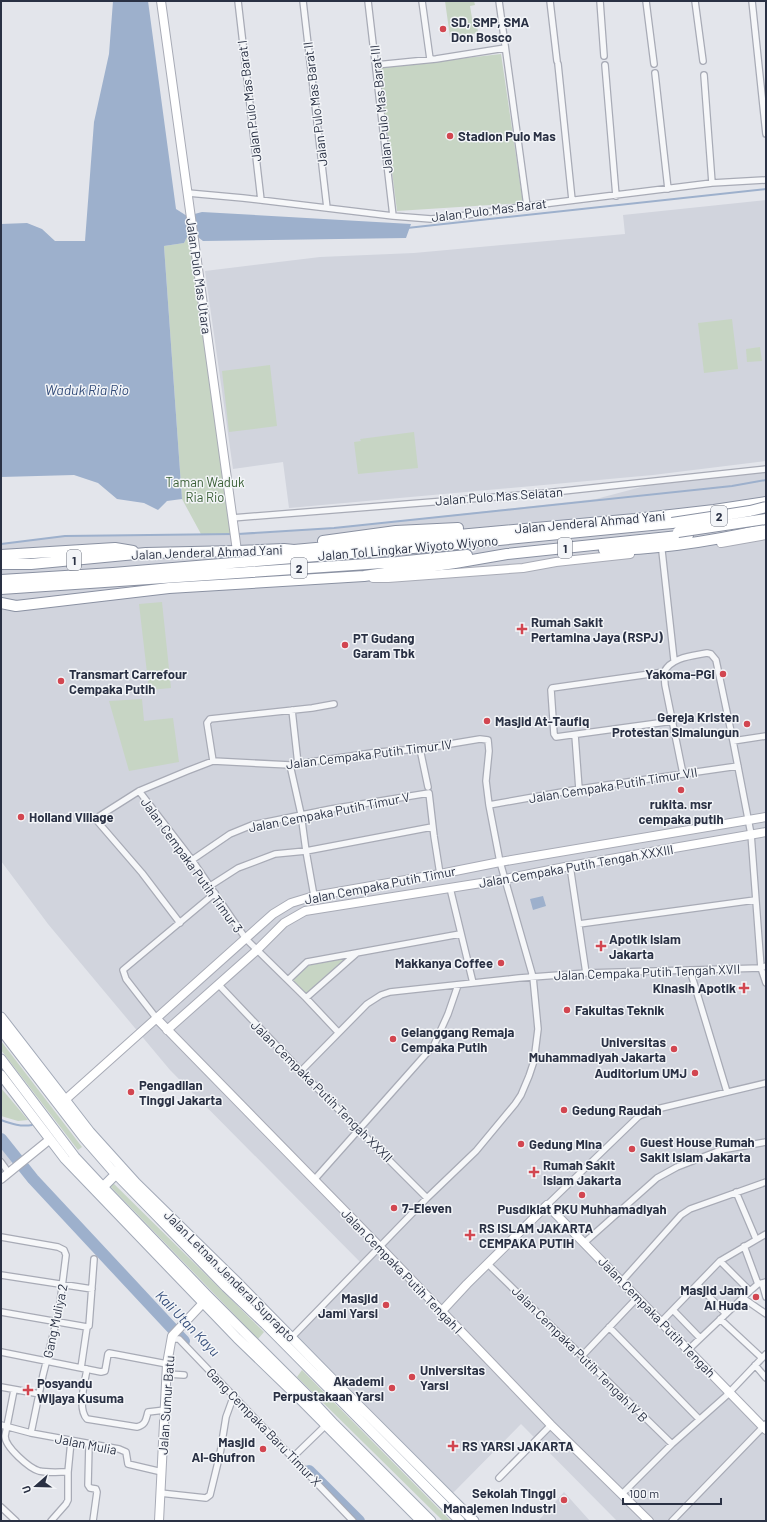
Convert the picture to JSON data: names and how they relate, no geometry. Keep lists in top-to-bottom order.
{
  "streets": {
    "highway": [
      "2",
      "Jalan Jenderal Ahmad Yani",
      "Jalan Tol Lingkar Wiyoto Wiyono",
      "1"
    ],
    "main road": ["Jalan Letnan Jenderal Suprapto"],
    "street": [
      "Jalan Pulo Mas Barat I",
      "Jalan Pulo Mas Barat II",
      "Jalan Pulo Mas Barat III",
      "Jalan Pulo Mas Barat",
      "Jalan Pulo Mas Utara",
      "Jalan Pulo Mas Selatan",
      "Jalan Cempaka Putih Timur IV",
      "Jalan Cempaka Putih Timur VII",
      "Jalan Cempaka Putih Timur V",
      "Jalan Cempaka Putih Timur 3",
      "Jalan Cempaka Putih Tengah XXXIII",
      "Jalan Cempaka Putih Timur",
      "Jalan Cempaka Putih Tengah XVII",
      "Jalan Cempaka Putih Tengah XXXII",
      "Jalan Cempaka Putih Tengah I",
      "Jalan Cempaka Putih Tengah",
      "Gang Muliya 2",
      "Jalan Cempaka Putih Tengah IV B",
      "Jalan Sumur Batu",
      "Gang Cempaka Baru Timur X",
      "Jalan Mulia"
    ]
  },
  "crossings": [
    ["Jalan Pulo Mas Barat I", "Jalan Pulo Mas Barat"],
    ["Jalan Pulo Mas Barat II", "Jalan Pulo Mas Barat"],
    ["Jalan Pulo Mas Barat III", "Jalan Pulo Mas Barat"],
    ["Jalan Pulo Mas Barat", "Jalan Pulo Mas Utara"],
    ["Jalan Pulo Mas Utara", "Jalan Pulo Mas Selatan"],
    ["Jalan Pulo Mas Utara", "Jalan Jenderal Ahmad Yani"],
    ["Jalan Cempaka Putih Timur IV", "Jalan Cempaka Putih Timur VII"],
    ["Jalan Cempaka Putih Timur IV", "Jalan Cempaka Putih Timur 3"],
    ["Jalan Cempaka Putih Timur V", "Jalan Cempaka Putih Timur 3"],
    ["Jalan Cempaka Putih Timur 3", "Jalan Cempaka Putih Tengah XXXIII"],
    ["Jalan Cempaka Putih Timur 3", "Jalan Cempaka Putih Timur"],
    ["Jalan Cempaka Putih Timur 3", "Jalan Cempaka Putih Tengah XVII"],
    ["Jalan Cempaka Putih Tengah XXXIII", "Jalan Cempaka Putih Timur"],
    ["Jalan Cempaka Putih Tengah XXXIII", "Jalan Cempaka Putih Tengah XXXII"],
    ["Jalan Cempaka Putih Tengah XXXIII", "Jalan Cempaka Putih Tengah I"],
    ["Jalan Cempaka Putih Timur", "Jalan Cempaka Putih Tengah I"],
    ["Jalan Cempaka Putih Timur", "Jalan Letnan Jenderal Suprapto"],
    ["Jalan Cempaka Putih Tengah XVII", "Jalan Cempaka Putih Tengah XXXII"],
    ["Gang Muliya 2", "Jalan Mulia"],
    ["Jalan Sumur Batu", "Gang Cempaka Baru Timur X"],
    ["Jalan Sumur Batu", "Jalan Mulia"]
  ],
  "water": ["Waduk Ria Rio", "Kali Utan Kayu"],
  "parks": ["Taman Waduk Ria Rio"],
  "places": {
    "other": [
      "SD, SMP, SMA Don Bosco",
      "Stadion Pulo Mas",
      "PT Gudang Garam Tbk",
      "Yakoma-PGI",
      "Transmart Carrefour Cempaka Putih",
      "Masjid At-Taufiq",
      "Gereja Kristen Protestan Simalungun",
      "rukita. msr cempaka putih",
      "Holland Village",
      "Makkanya Coffee",
      "Fakultas Teknik",
      "Gelanggang Remaja Cempaka Putih",
      "Universitas Muhammadiyah Jakarta",
      "Auditorium UMJ",
      "Pengadilan Tinggi Jakarta",
      "Gedung Raudah",
      "Gedung Mina",
      "Guest House Rumah Sakit Islam Jakarta",
      "Pusdiklat PKU Muhhamadiyah",
      "7-Eleven",
      "Masjid Jami Al Huda",
      "Masjid Jami Yarsi",
      "Universitas Yarsi",
      "Akademi Perpustakaan Yarsi",
      "Masjid Al-Ghufron",
      "Sekolah Tinggi Manajemen Industri"
    ],
    "health": [
      "Rumah Sakit Pertamina Jaya (RSPJ)",
      "Apotik Islam Jakarta",
      "Kinasih Apotik",
      "Rumah Sakit Islam Jakarta",
      "RS ISLAM JAKARTA CEMPAKA PUTIH",
      "Posyandu Wijaya Kusuma",
      "RS YARSI JAKARTA"
    ]
  },
  "scale_bar": "100 m",
  "north": "left"
}
